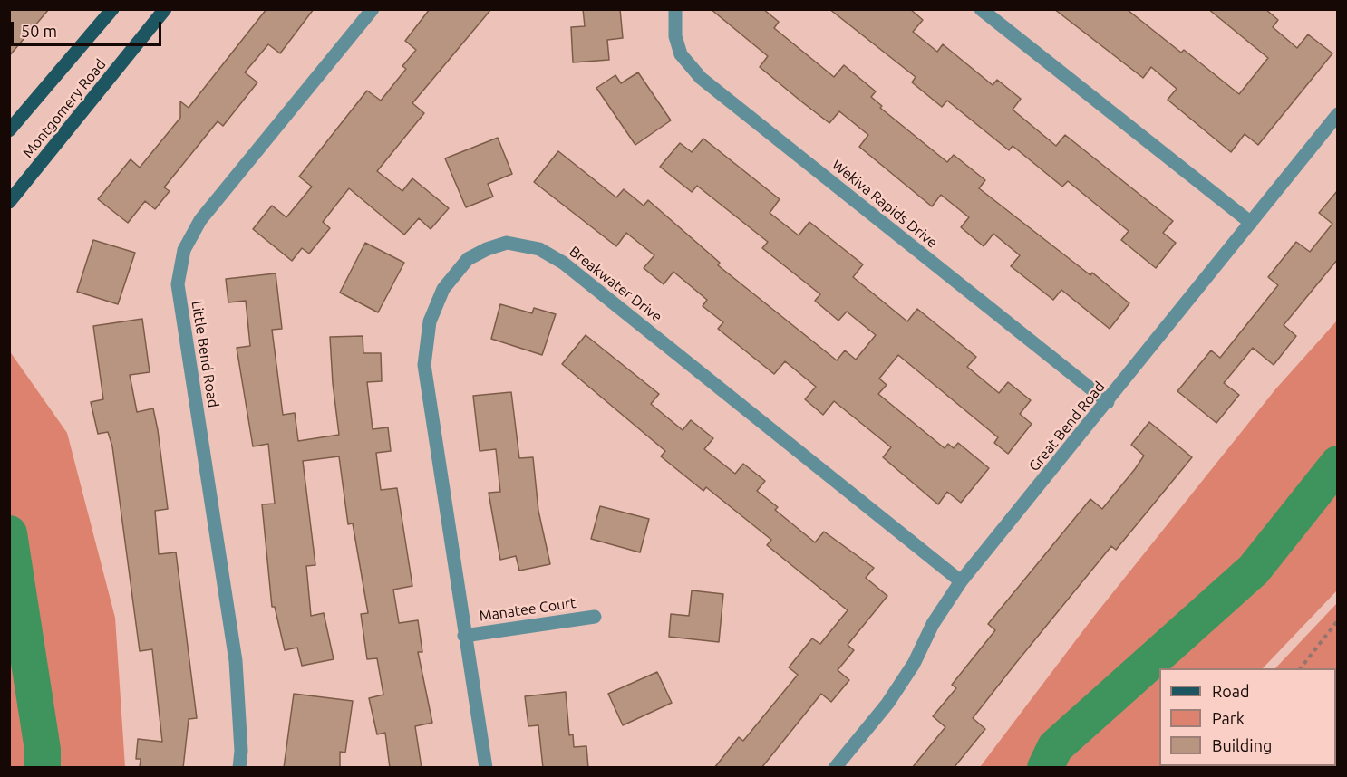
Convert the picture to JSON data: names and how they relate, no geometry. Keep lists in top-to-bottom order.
{
  "streets": {
    "main road": ["Montgomery Road"],
    "street": [
      "Wekiva Rapids Drive",
      "Breakwater Drive",
      "Little Bend Road",
      "Great Bend Road",
      "Manatee Court"
    ]
  },
  "crossings": [
    ["Wekiva Rapids Drive", "Great Bend Road"],
    ["Breakwater Drive", "Great Bend Road"],
    ["Breakwater Drive", "Manatee Court"]
  ],
  "legend": ["Road", "Park", "Building"],
  "scale_bar": "50 m"
}
